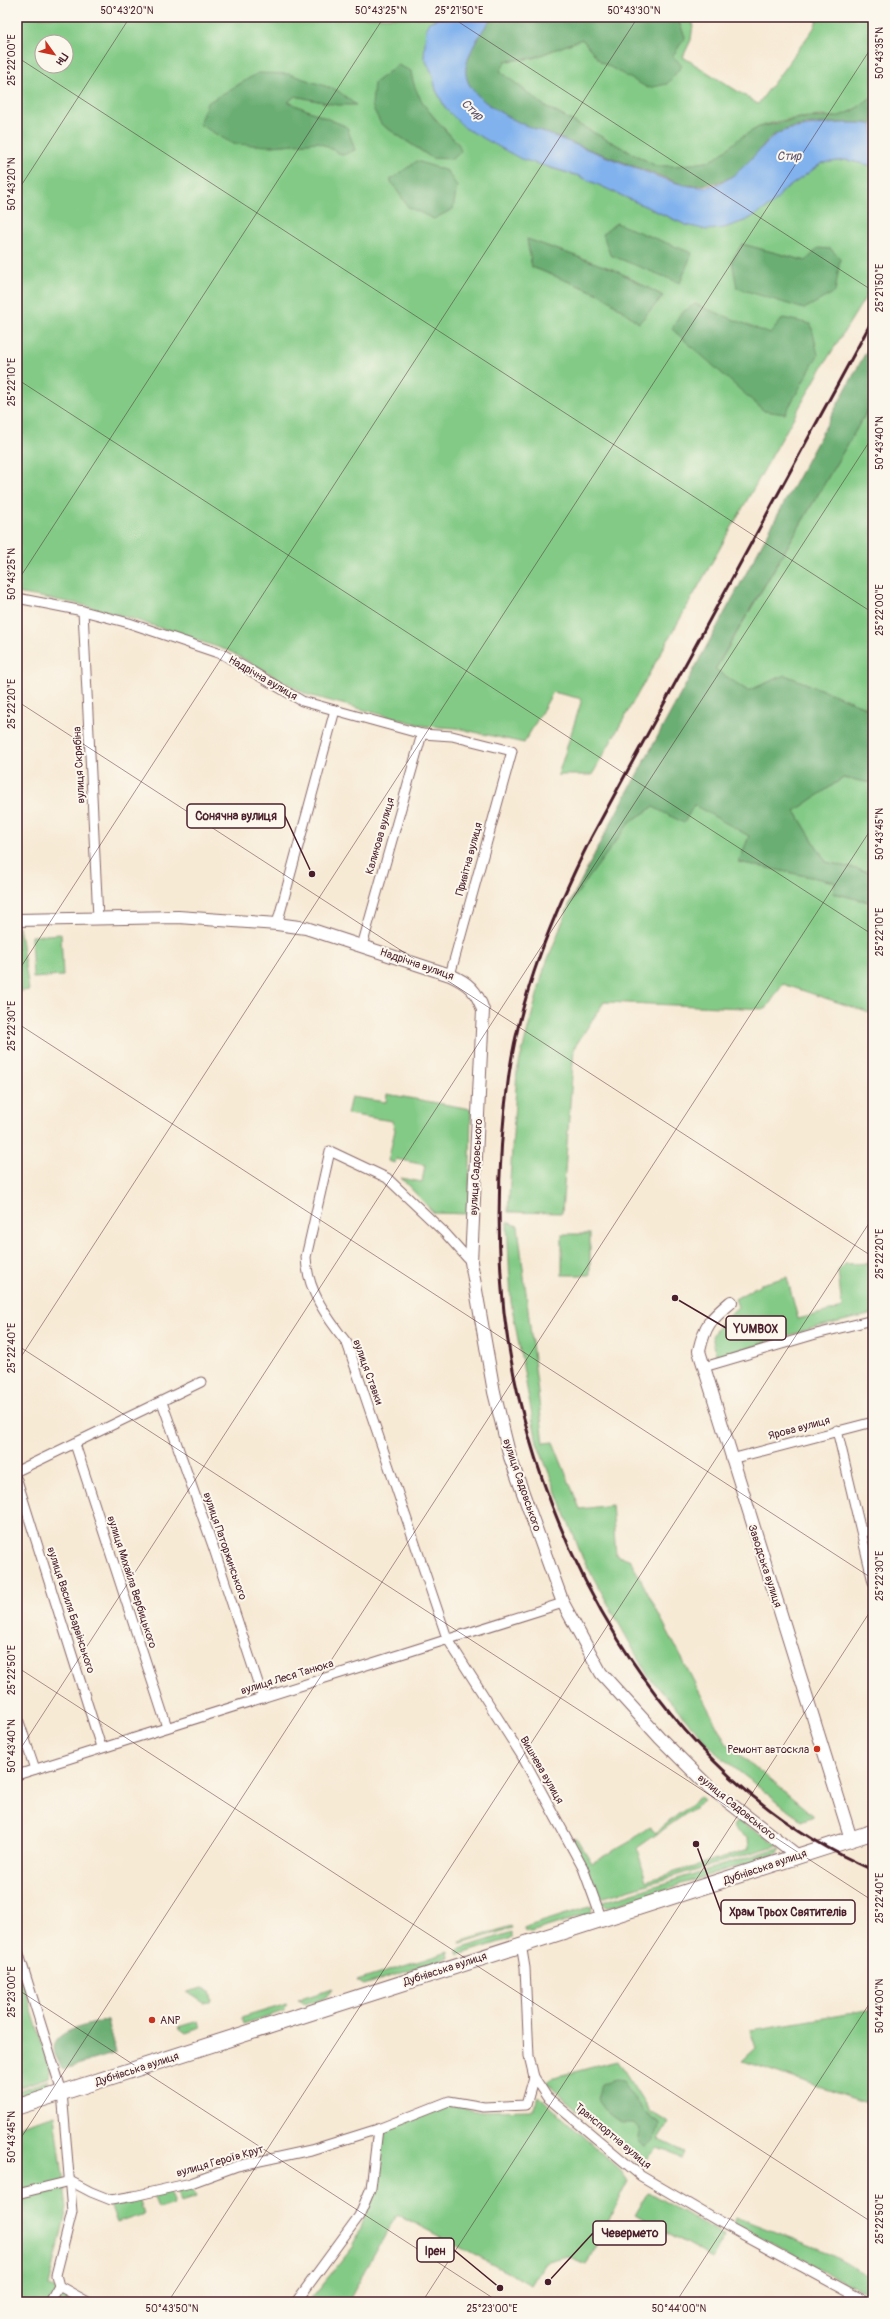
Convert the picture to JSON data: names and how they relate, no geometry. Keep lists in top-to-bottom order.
{
  "streets": {
    "main road": ["Дубнівська вулиця"],
    "street": [
      "Надрічна вулиця",
      "вулиця Скрябіна",
      "Калинова вулиця",
      "Привітна вулиця",
      "вулиця Садовського",
      "вулиця Ставки",
      "Ярова вулиця",
      "вулиця Паторжинського",
      "Заводська вулиця",
      "вулиця Михайла Вербицького",
      "вулиця Василя Барвінського",
      "вулиця Леся Танюка",
      "Вишнева вулиця",
      "Транспортна вулиця",
      "вулиця Героїв Крут"
    ]
  },
  "crossings": [
    ["Надрічна вулиця", "вулиця Скрябіна"],
    ["Надрічна вулиця", "Калинова вулиця"],
    ["Надрічна вулиця", "Привітна вулиця"],
    ["Надрічна вулиця", "вулиця Садовського"],
    ["вулиця Садовського", "вулиця Ставки"],
    ["вулиця Садовського", "вулиця Леся Танюка"],
    ["вулиця Садовського", "Дубнівська вулиця"],
    ["вулиця Ставки", "вулиця Леся Танюка"],
    ["вулиця Ставки", "Вишнева вулиця"],
    ["Ярова вулиця", "Заводська вулиця"],
    ["вулиця Паторжинського", "вулиця Леся Танюка"],
    ["Заводська вулиця", "Дубнівська вулиця"],
    ["вулиця Михайла Вербицького", "вулиця Леся Танюка"],
    ["вулиця Василя Барвінського", "вулиця Леся Танюка"],
    ["вулиця Леся Танюка", "Вишнева вулиця"],
    ["Вишнева вулиця", "Дубнівська вулиця"],
    ["Дубнівська вулиця", "Транспортна вулиця"],
    ["Транспортна вулиця", "вулиця Героїв Крут"]
  ],
  "water": ["Стир"],
  "places": [
    "Сонячна вулиця",
    "YUMBOX",
    "Ремонт автоскла",
    "Храм Трьох Святителів",
    "ANP",
    "Чевермето",
    "Ірен"
  ],
  "north": "bottom right",
  "coordinates": [
    "50°43'20\"N",
    "50°43'25\"N",
    "25°21'50\"E",
    "50°43'30\"N",
    "50°43'35\"N",
    "25°22'00\"E",
    "25°22'10\"E",
    "50°43'40\"N",
    "25°22'20\"E",
    "50°43'45\"N",
    "25°22'30\"E",
    "25°22'40\"E",
    "25°22'50\"E",
    "25°23'00\"E",
    "50°44'00\"N",
    "50°43'50\"N"
  ]
}
